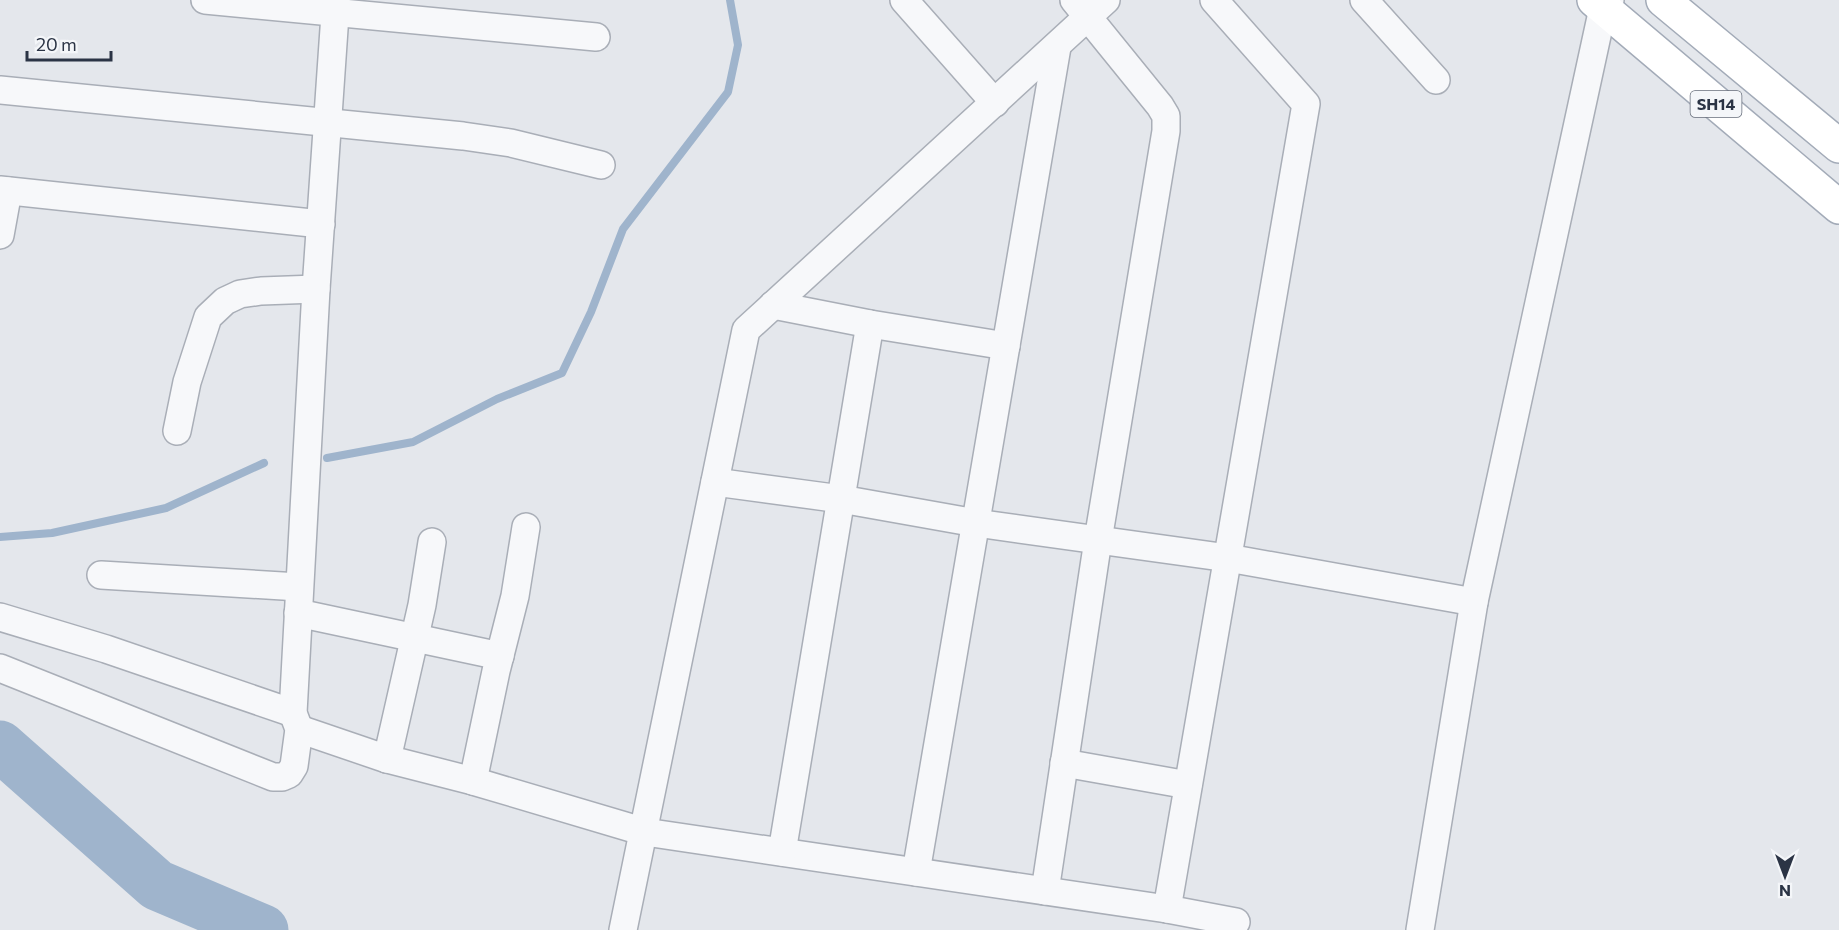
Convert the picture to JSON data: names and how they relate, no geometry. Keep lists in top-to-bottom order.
{
  "streets": {
    "main road": ["SH14"]
  },
  "scale_bar": "20 m",
  "north": "bottom"
}
